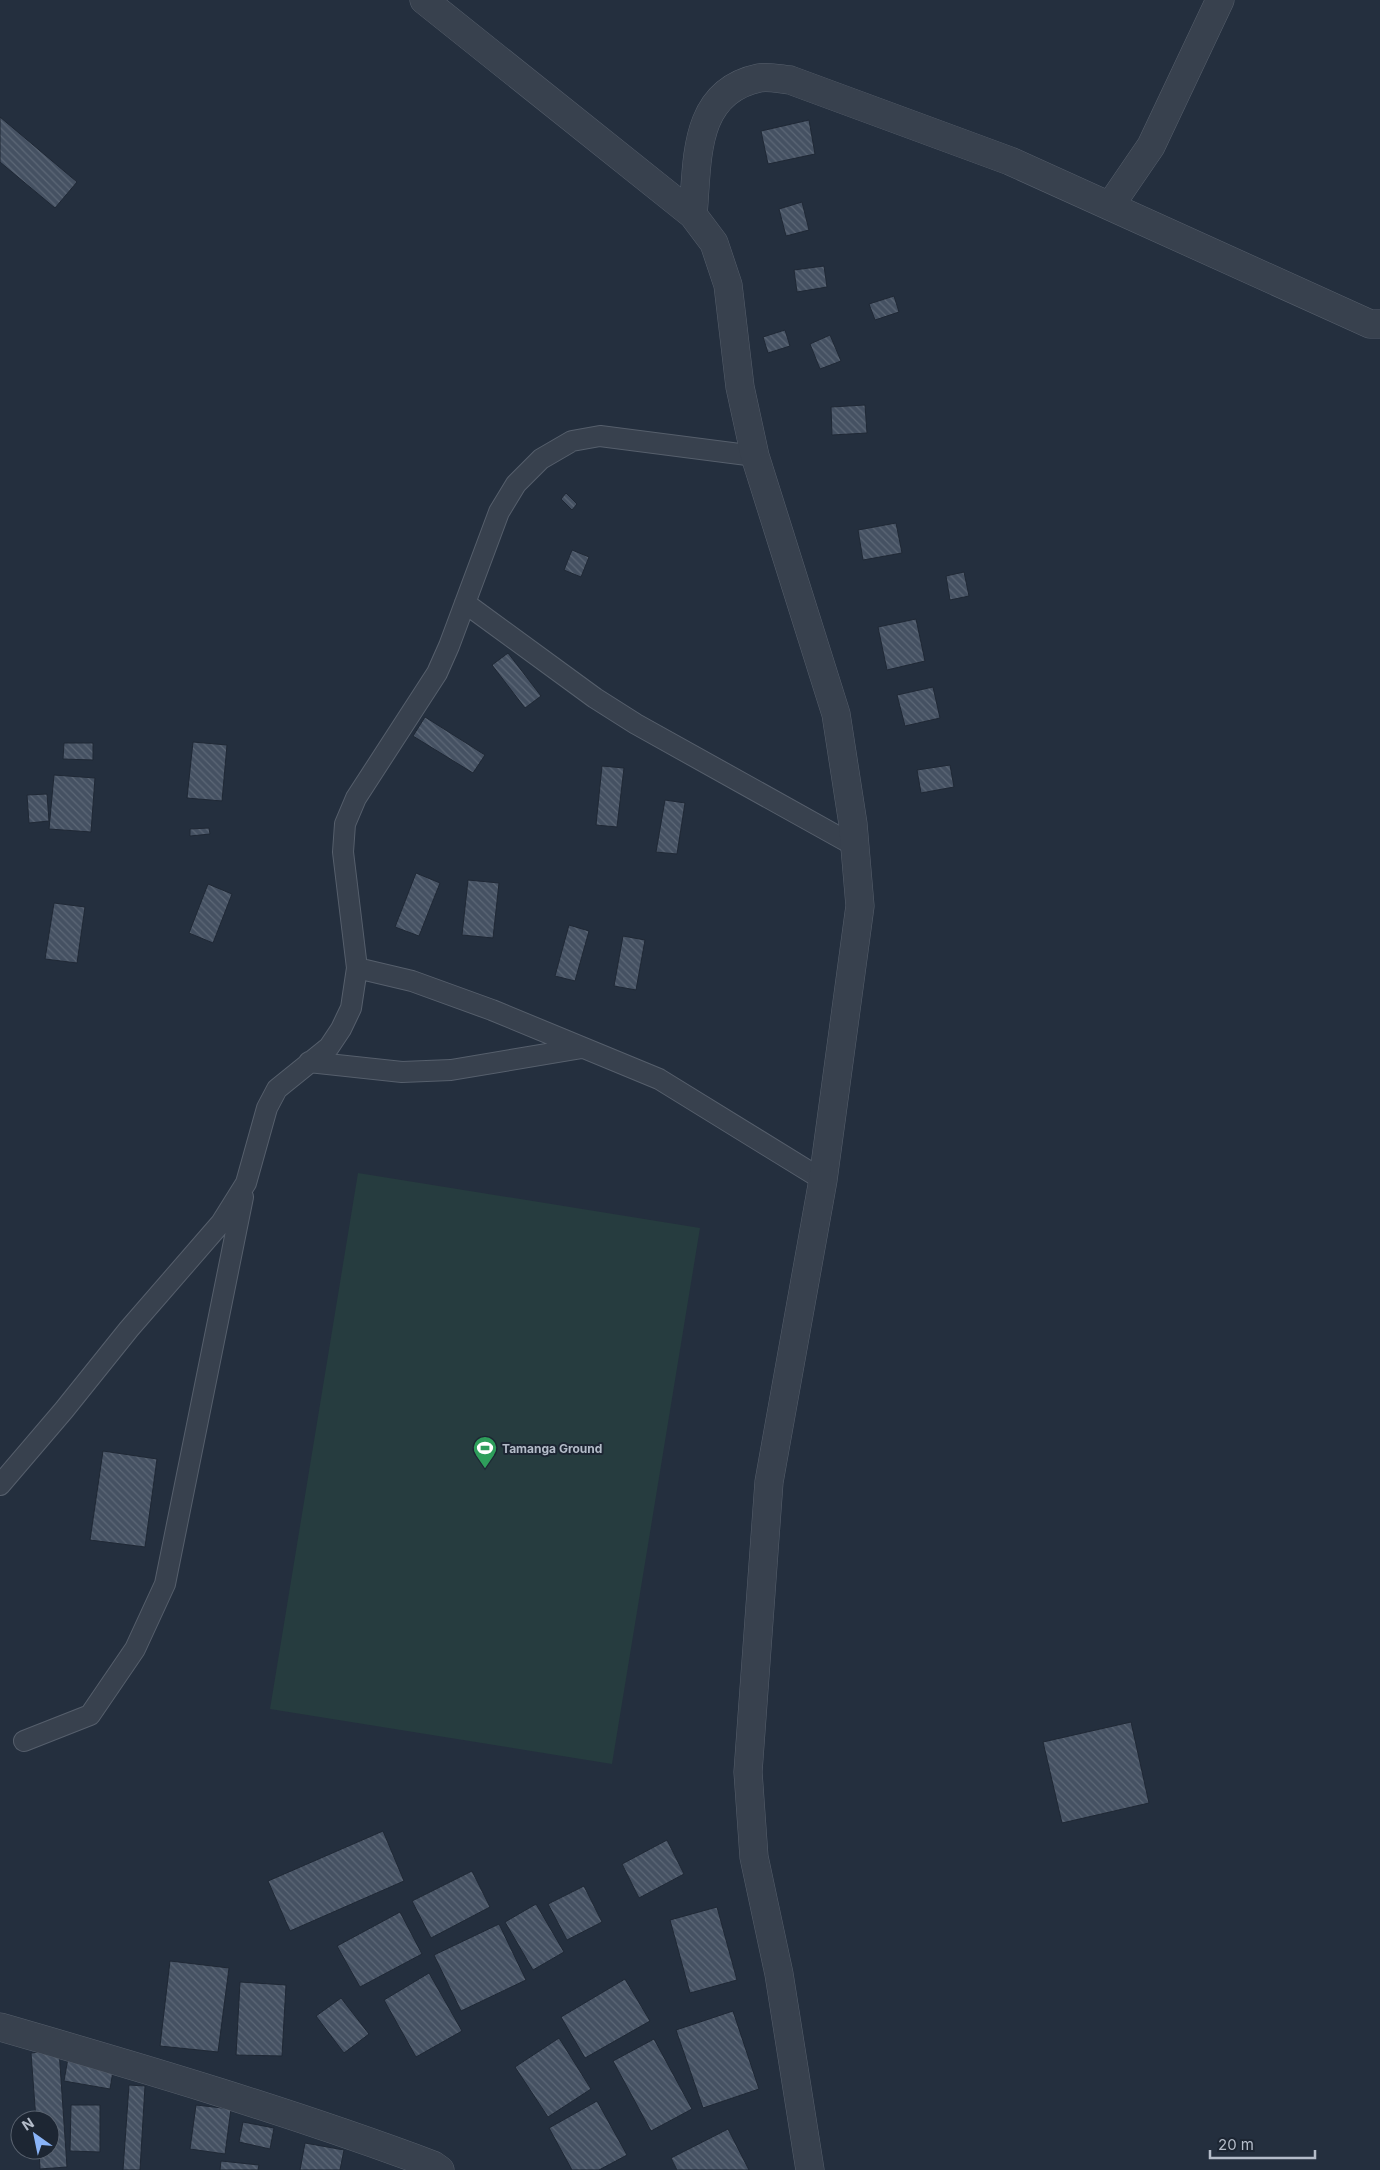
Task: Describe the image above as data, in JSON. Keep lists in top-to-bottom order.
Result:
{
  "places": {
    "sports": ["Tamanga Ground"]
  },
  "scale_bar": "20 m",
  "north": "top left"
}
